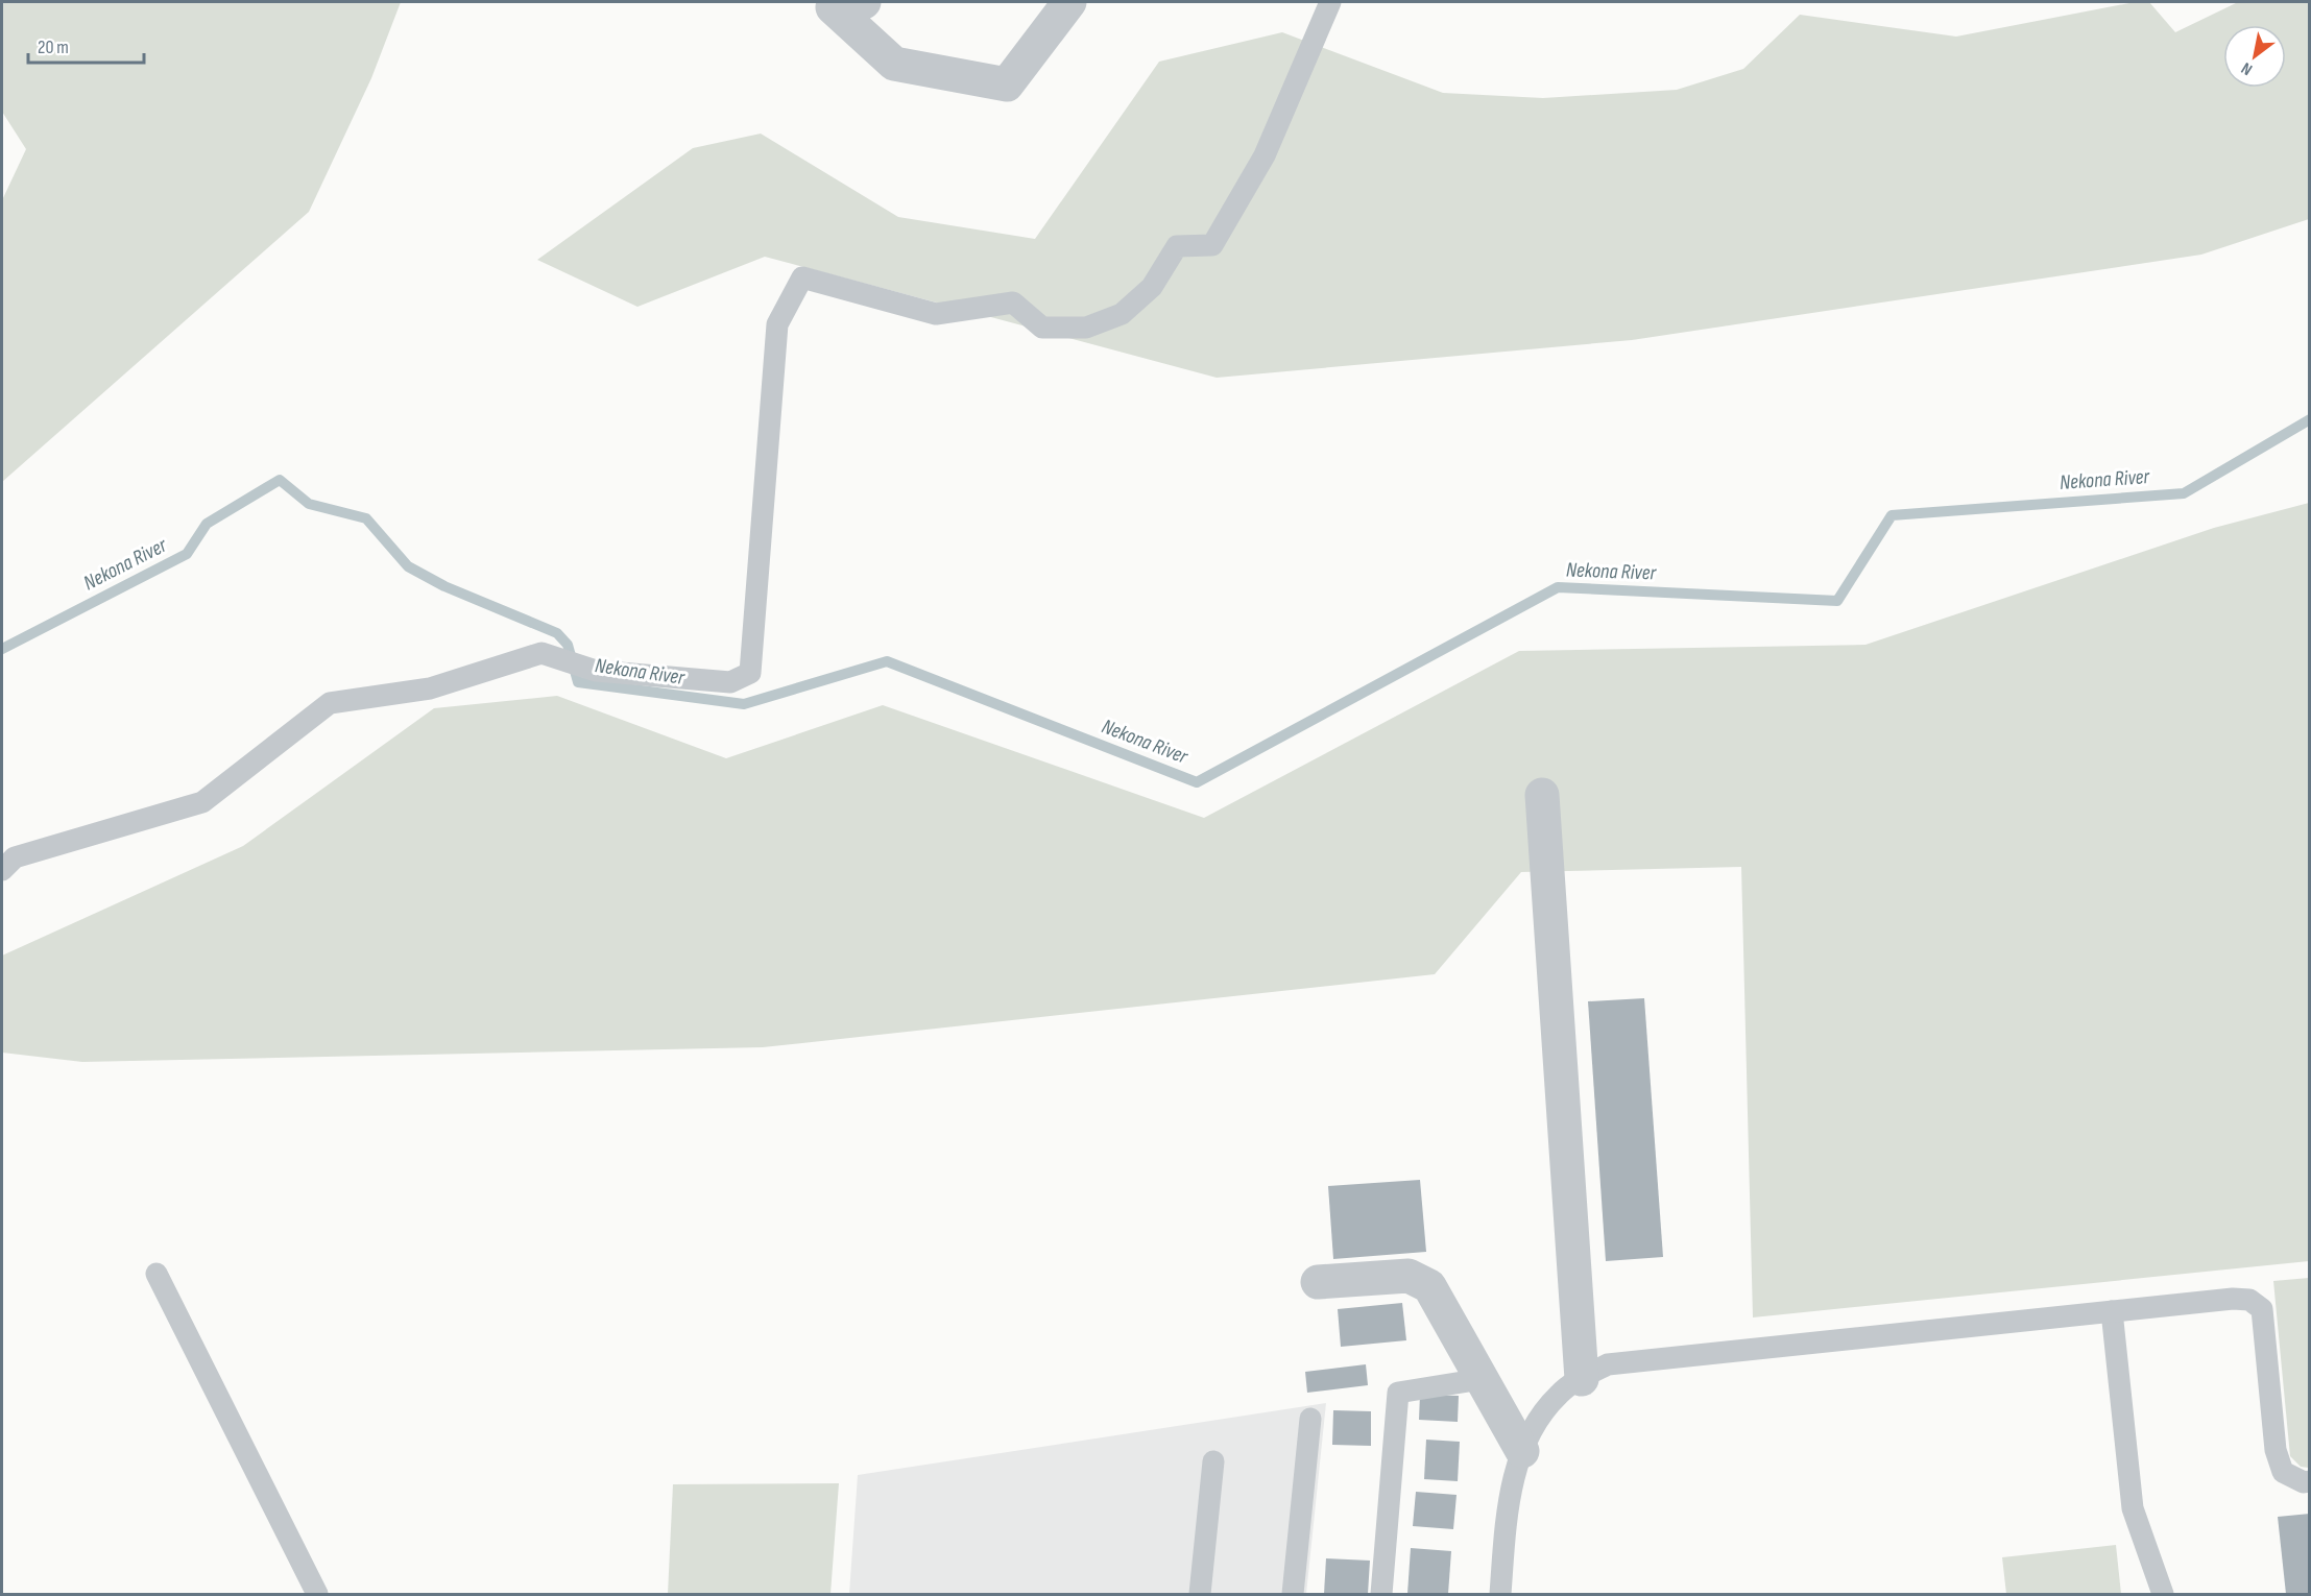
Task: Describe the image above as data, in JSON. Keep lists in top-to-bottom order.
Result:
{
  "water": ["Nekona River"],
  "scale_bar": "20 m",
  "north": "bottom left"
}
